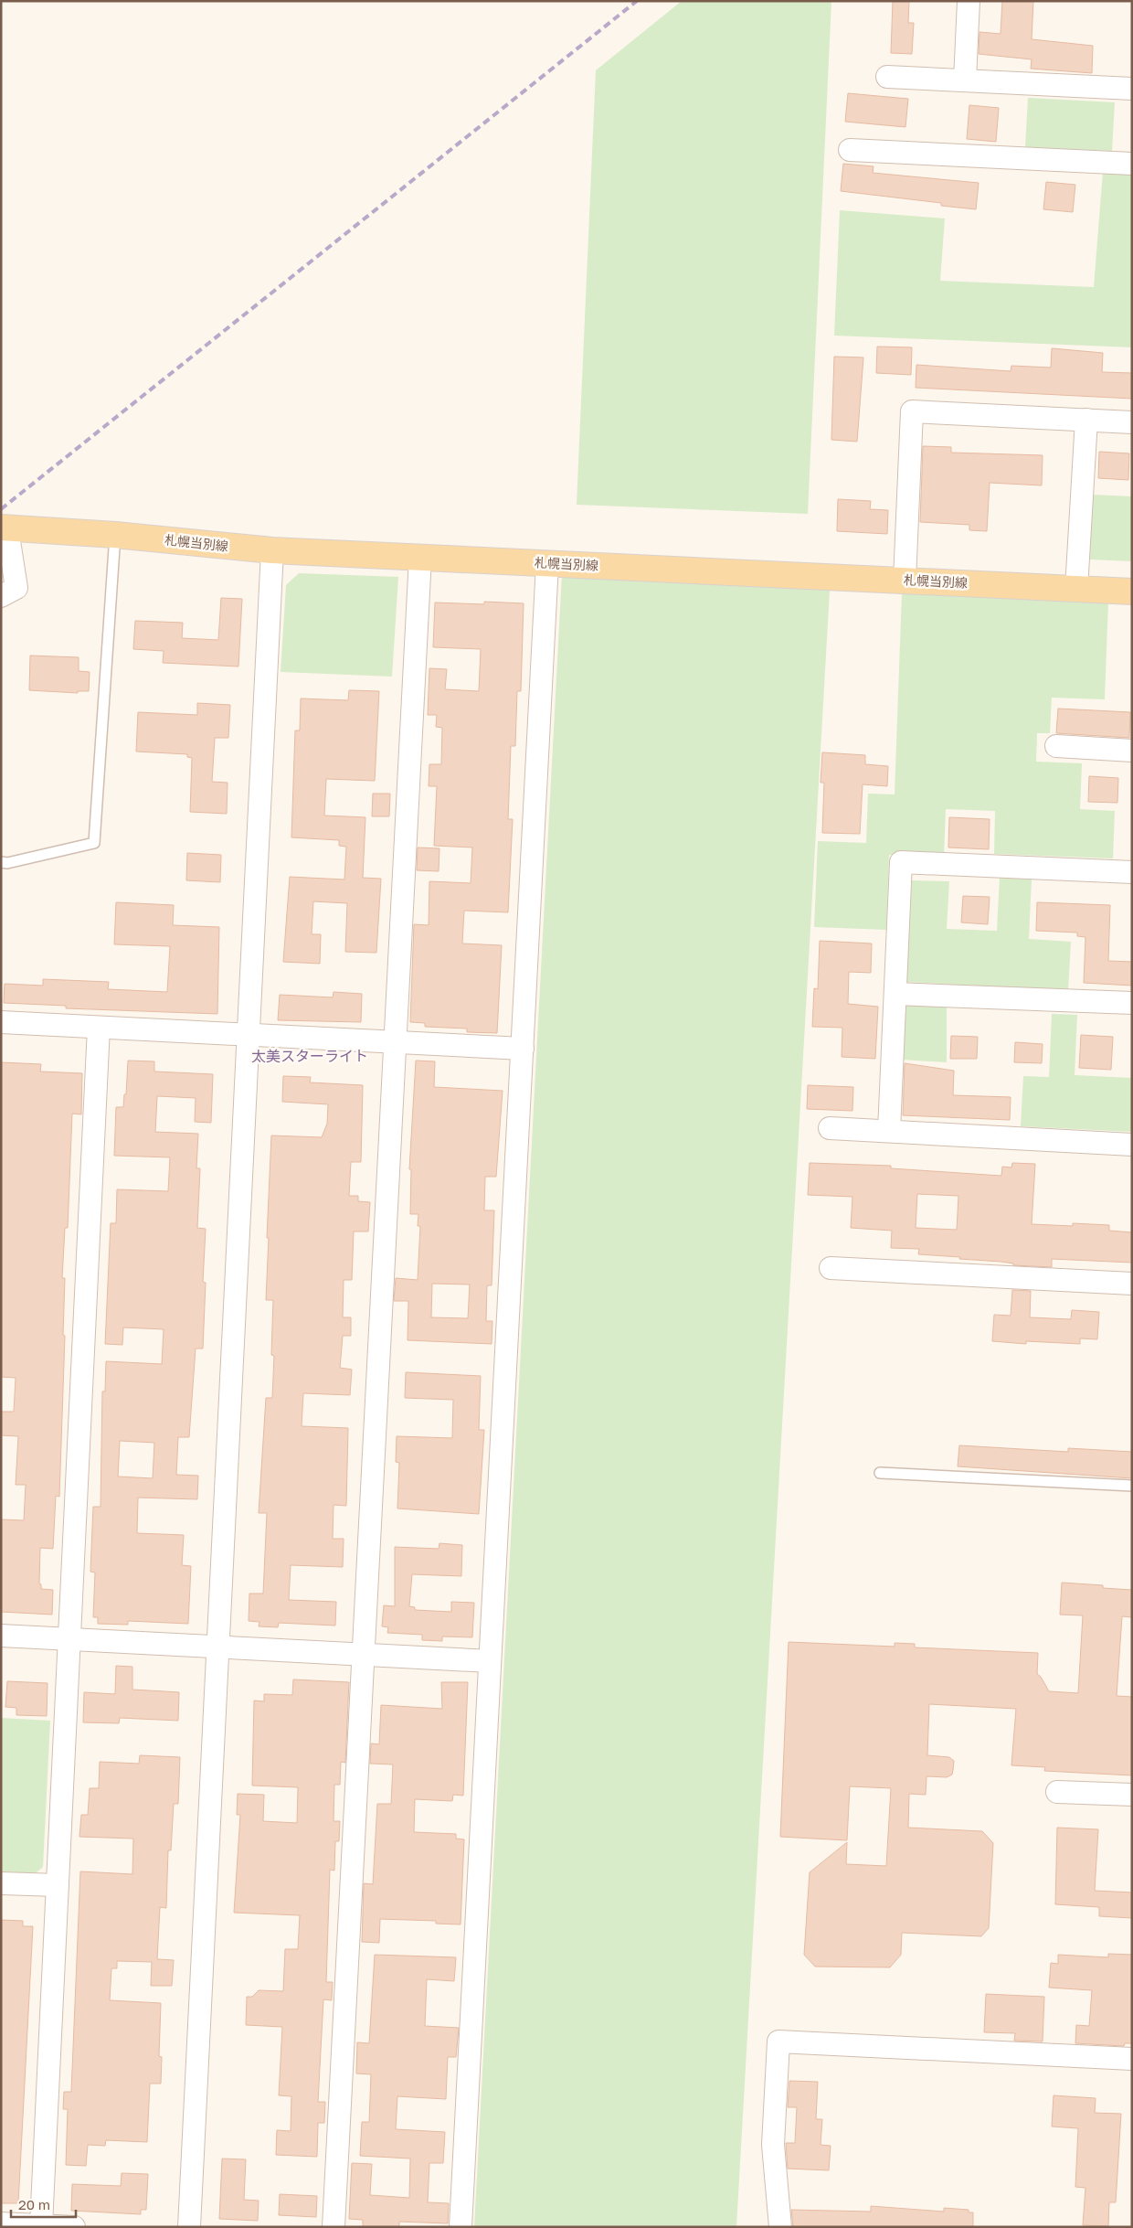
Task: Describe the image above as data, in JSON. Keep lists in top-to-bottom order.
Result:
{
  "streets": {
    "main road": ["札幌当別線"]
  },
  "districts": ["太美スターライト"],
  "scale_bar": "20 m"
}
